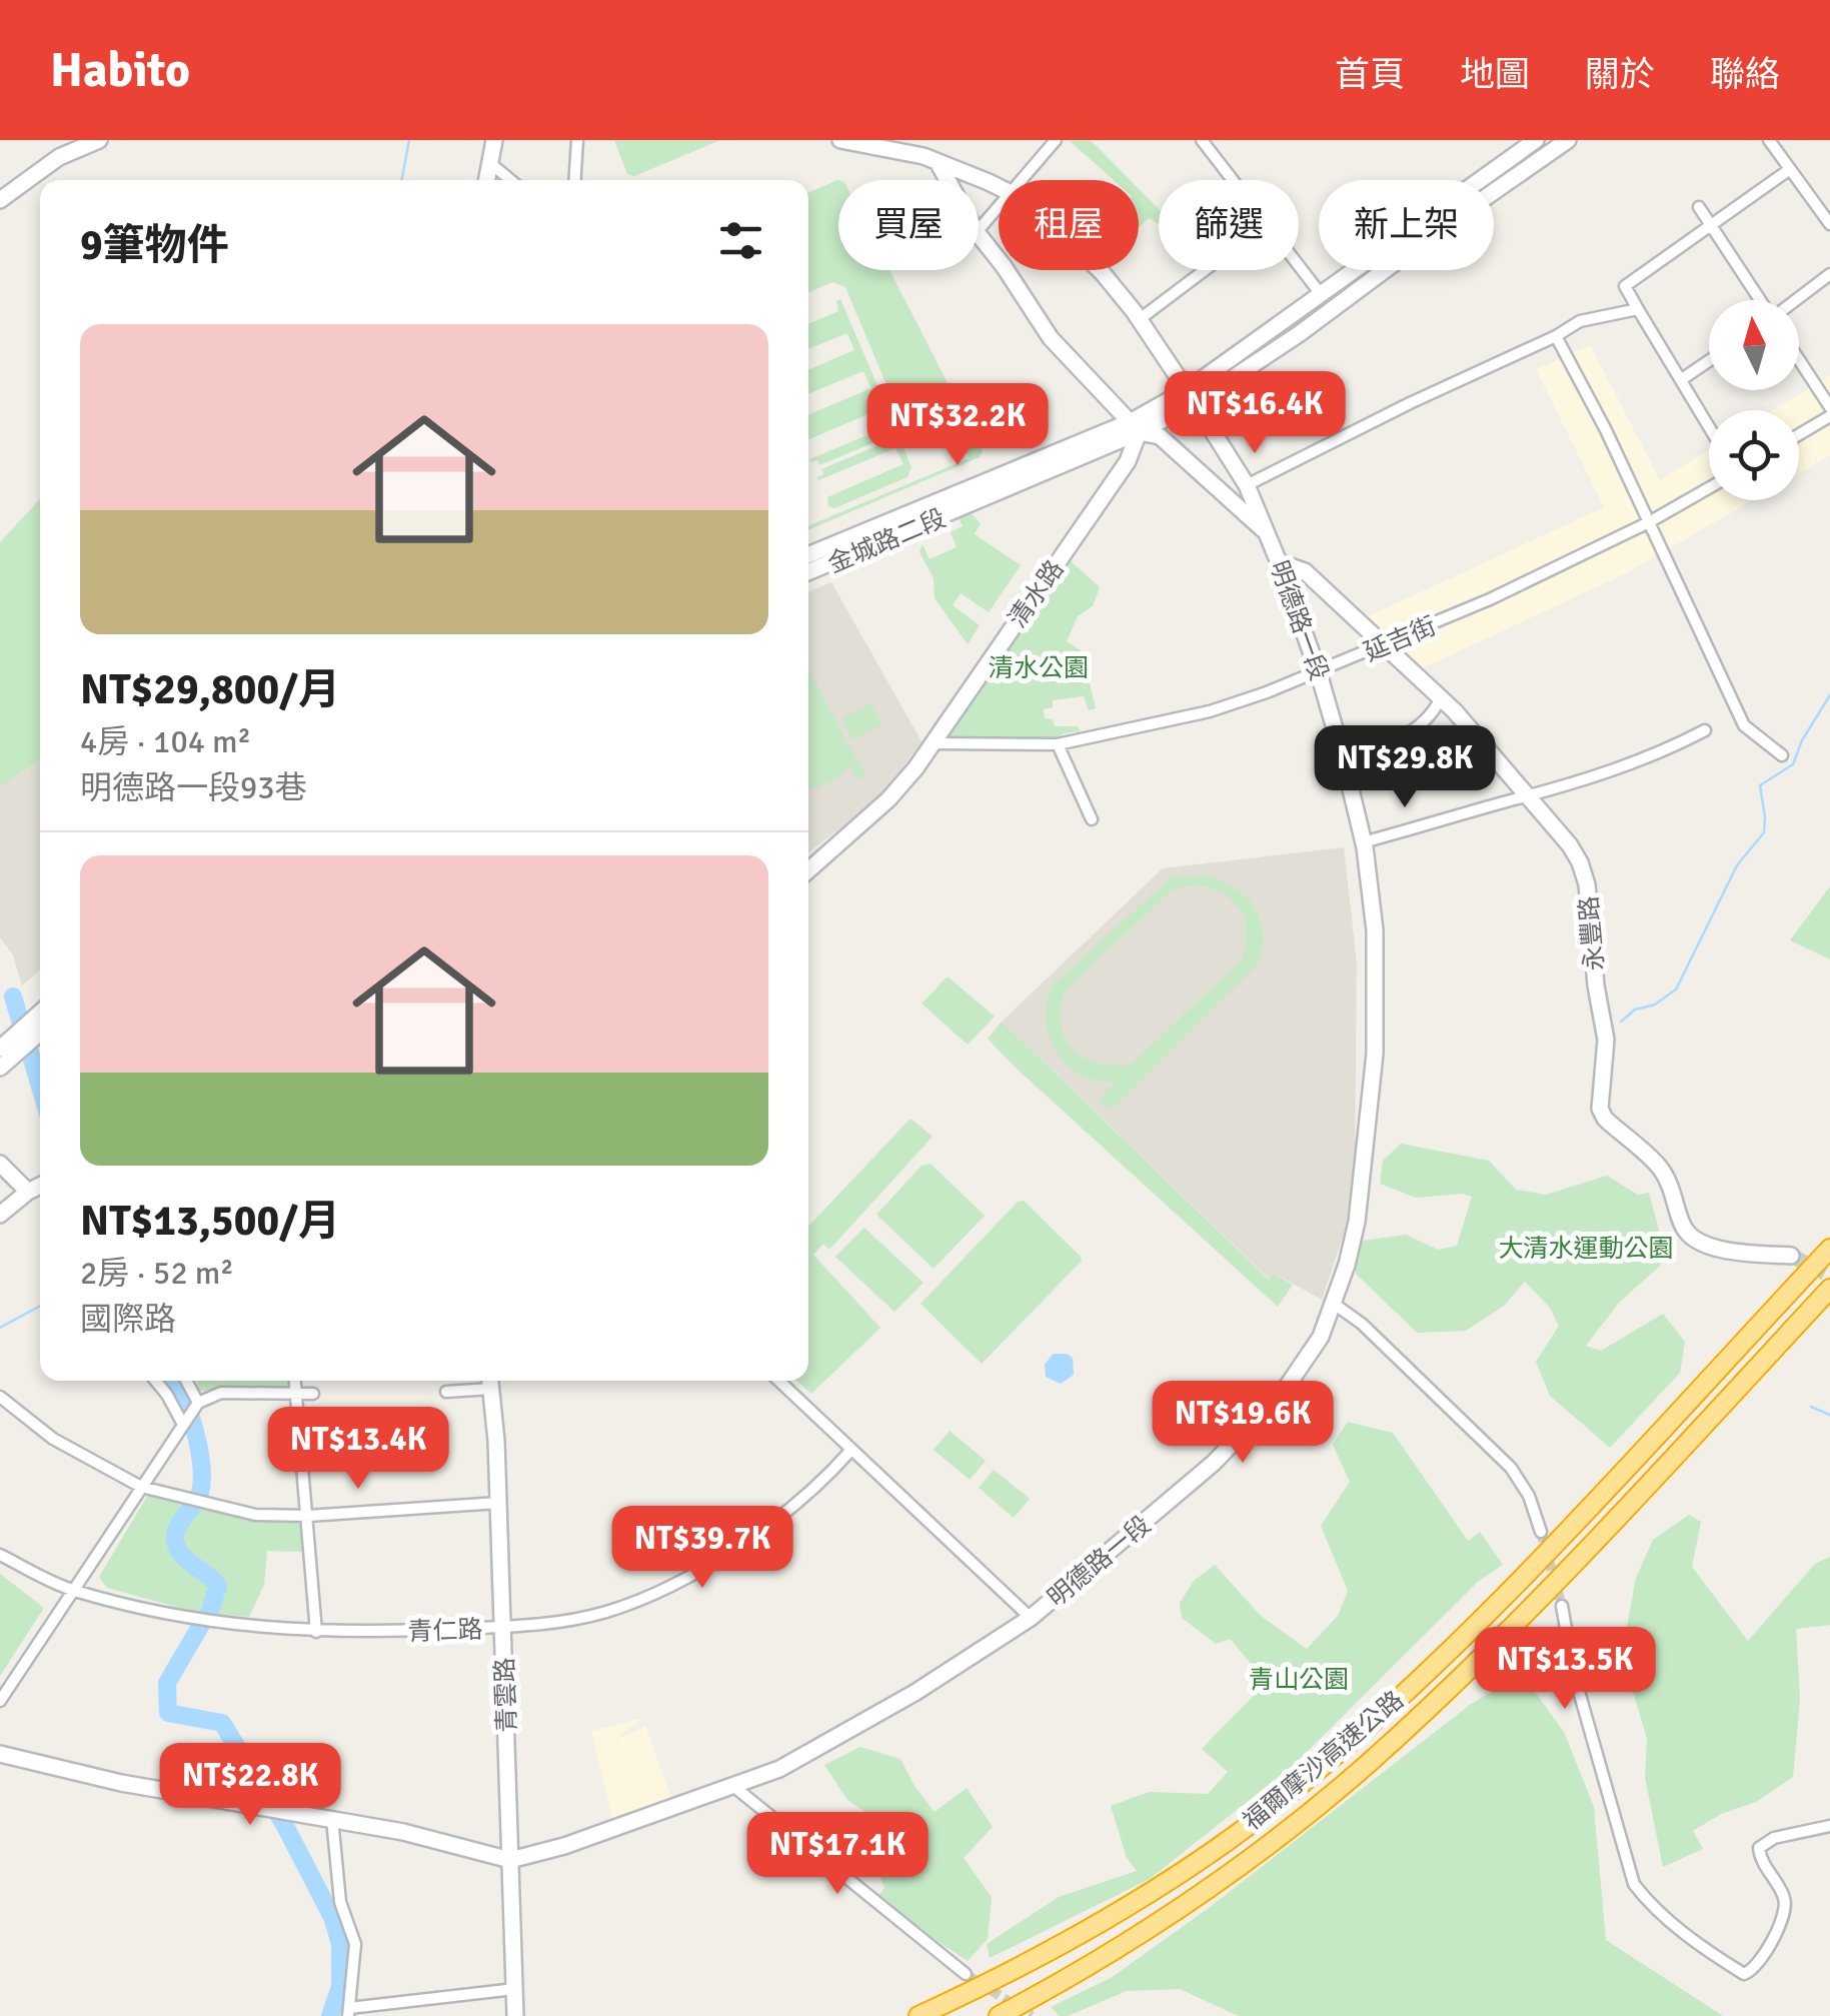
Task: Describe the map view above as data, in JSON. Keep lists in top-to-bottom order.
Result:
{
  "streets": {
    "highway": ["福爾摩沙高速公路"],
    "street": [
      "金城路二段",
      "清水路",
      "明德路一段",
      "延吉街",
      "永豐路",
      "青仁路",
      "青雲路"
    ]
  },
  "crossings": [
    ["金城路二段", "清水路"],
    ["清水路", "延吉街"],
    ["明德路一段", "延吉街"],
    ["明德路一段", "永豐路"],
    ["明德路一段", "青雲路"],
    ["延吉街", "永豐路"],
    ["青仁路", "青雲路"]
  ],
  "parks": ["清水公園", "大清水運動公園", "青山公園"],
  "north": "top",
  "page": {
    "header": "Habito",
    "nav": [
      "首頁",
      "地圖",
      "關於",
      "聯絡"
    ],
    "chip": [
      "買屋",
      "租屋",
      "篩選",
      "新上架"
    ],
    "heading": "9筆物件",
    "list": [
      {
        "name": "NT$29,800/月",
        "note": "4房 · 104 m² · 明德路一段93巷"
      },
      {
        "name": "NT$13,500/月",
        "note": "2房 · 52 m² · 國際路"
      }
    ],
    "price": [
      "NT$16.4K",
      "NT$32.2K",
      "NT$29.8K",
      "NT$19.6K",
      "NT$13.4K",
      "NT$39.7K",
      "NT$13.5K",
      "NT$22.8K",
      "NT$17.1K"
    ]
  }
}
